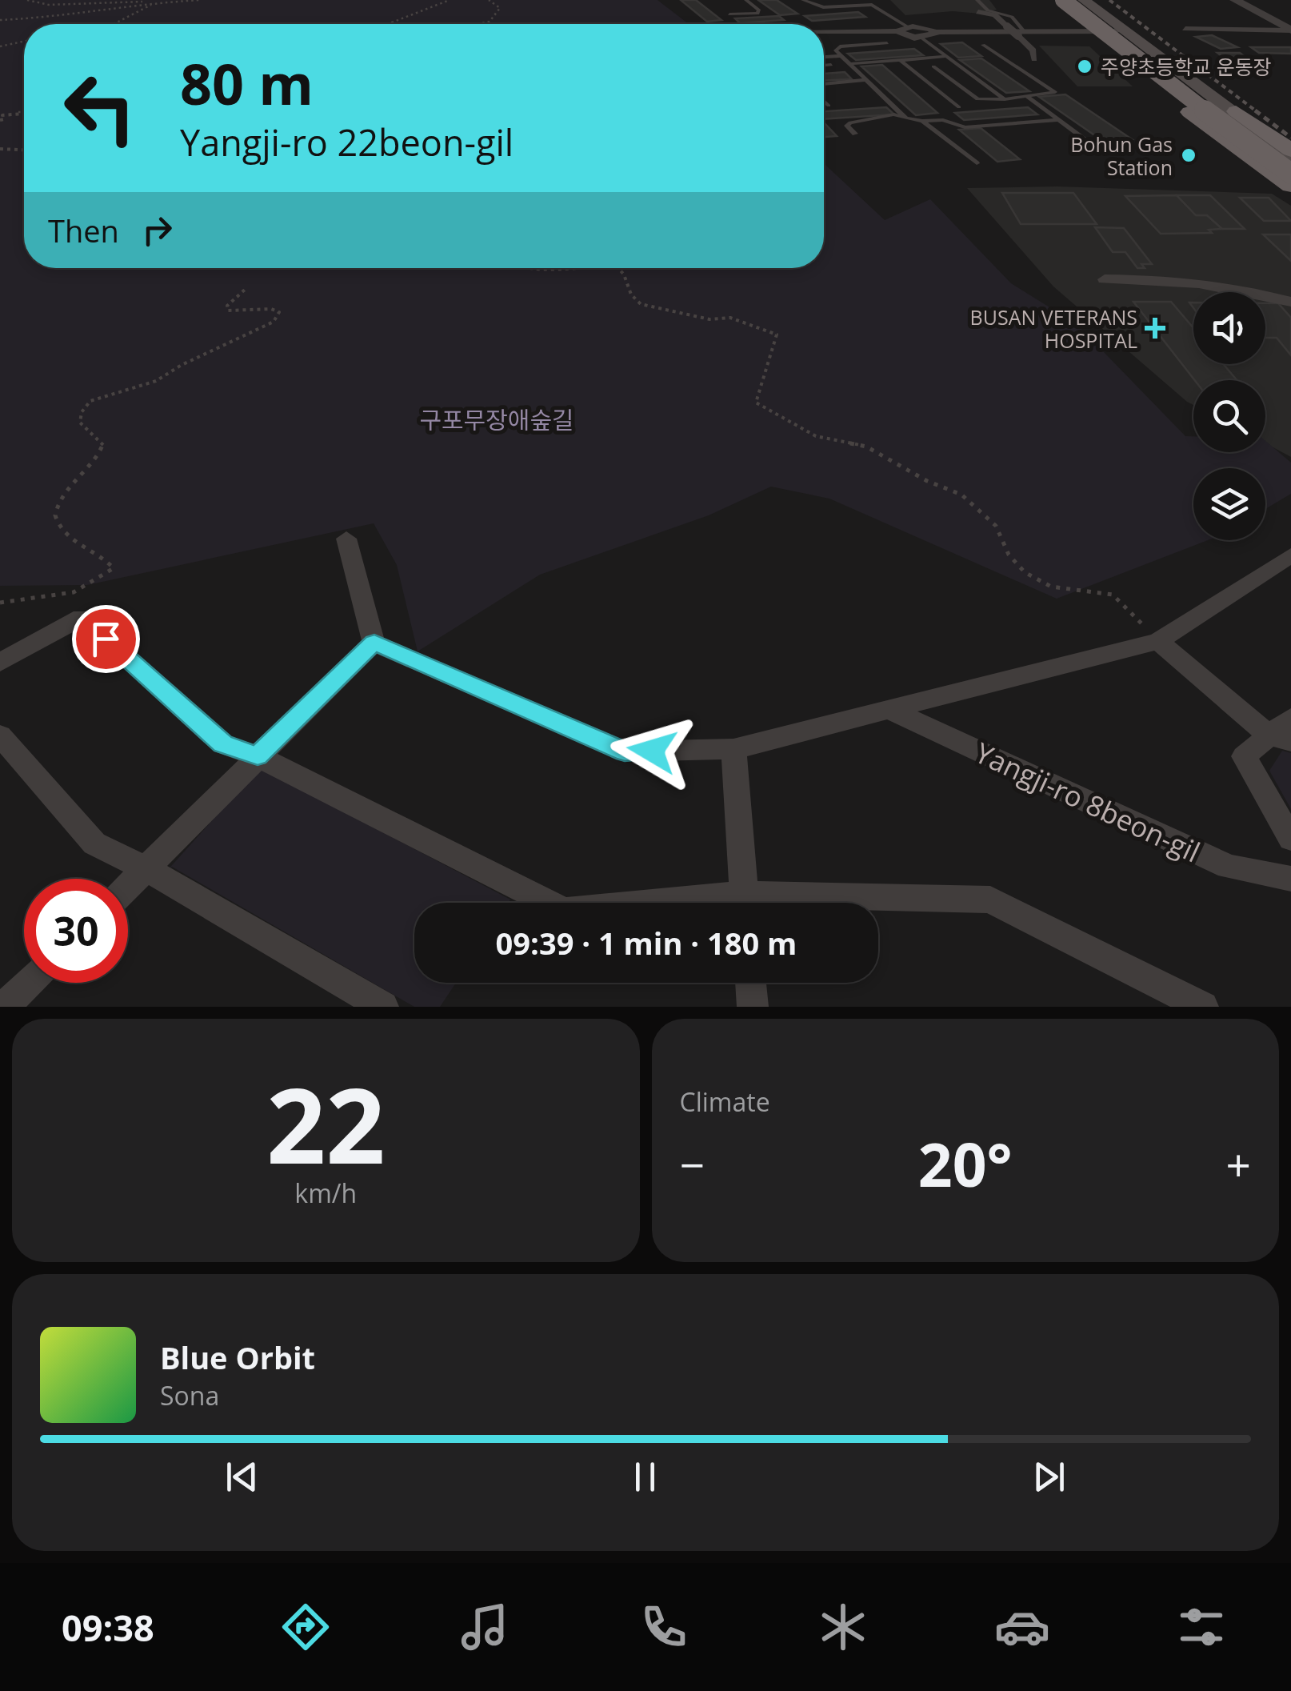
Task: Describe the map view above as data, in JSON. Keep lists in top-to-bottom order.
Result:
{
  "streets": {
    "street": ["Yangji-ro 8beon-gil"]
  },
  "parks": ["구포무장애숲길"],
  "places": {
    "other": ["주양초등학교 운동장", "Bohun Gas Station"],
    "health": ["BUSAN VETERANS HOSPITAL"]
  },
  "page": {
    "turn": ["80 m", "Yangji-ro 22beon-gil"],
    "then": "Then",
    "limit": "30",
    "trip": "09:39 · 1 min · 180 m",
    "tile": [
      ["22", "km/h"],
      "Climate"
    ],
    "heat": ["−", "20°", "+"],
    "song": ["Blue Orbit", "Sona"],
    "tabs": "09:38"
  }
}
